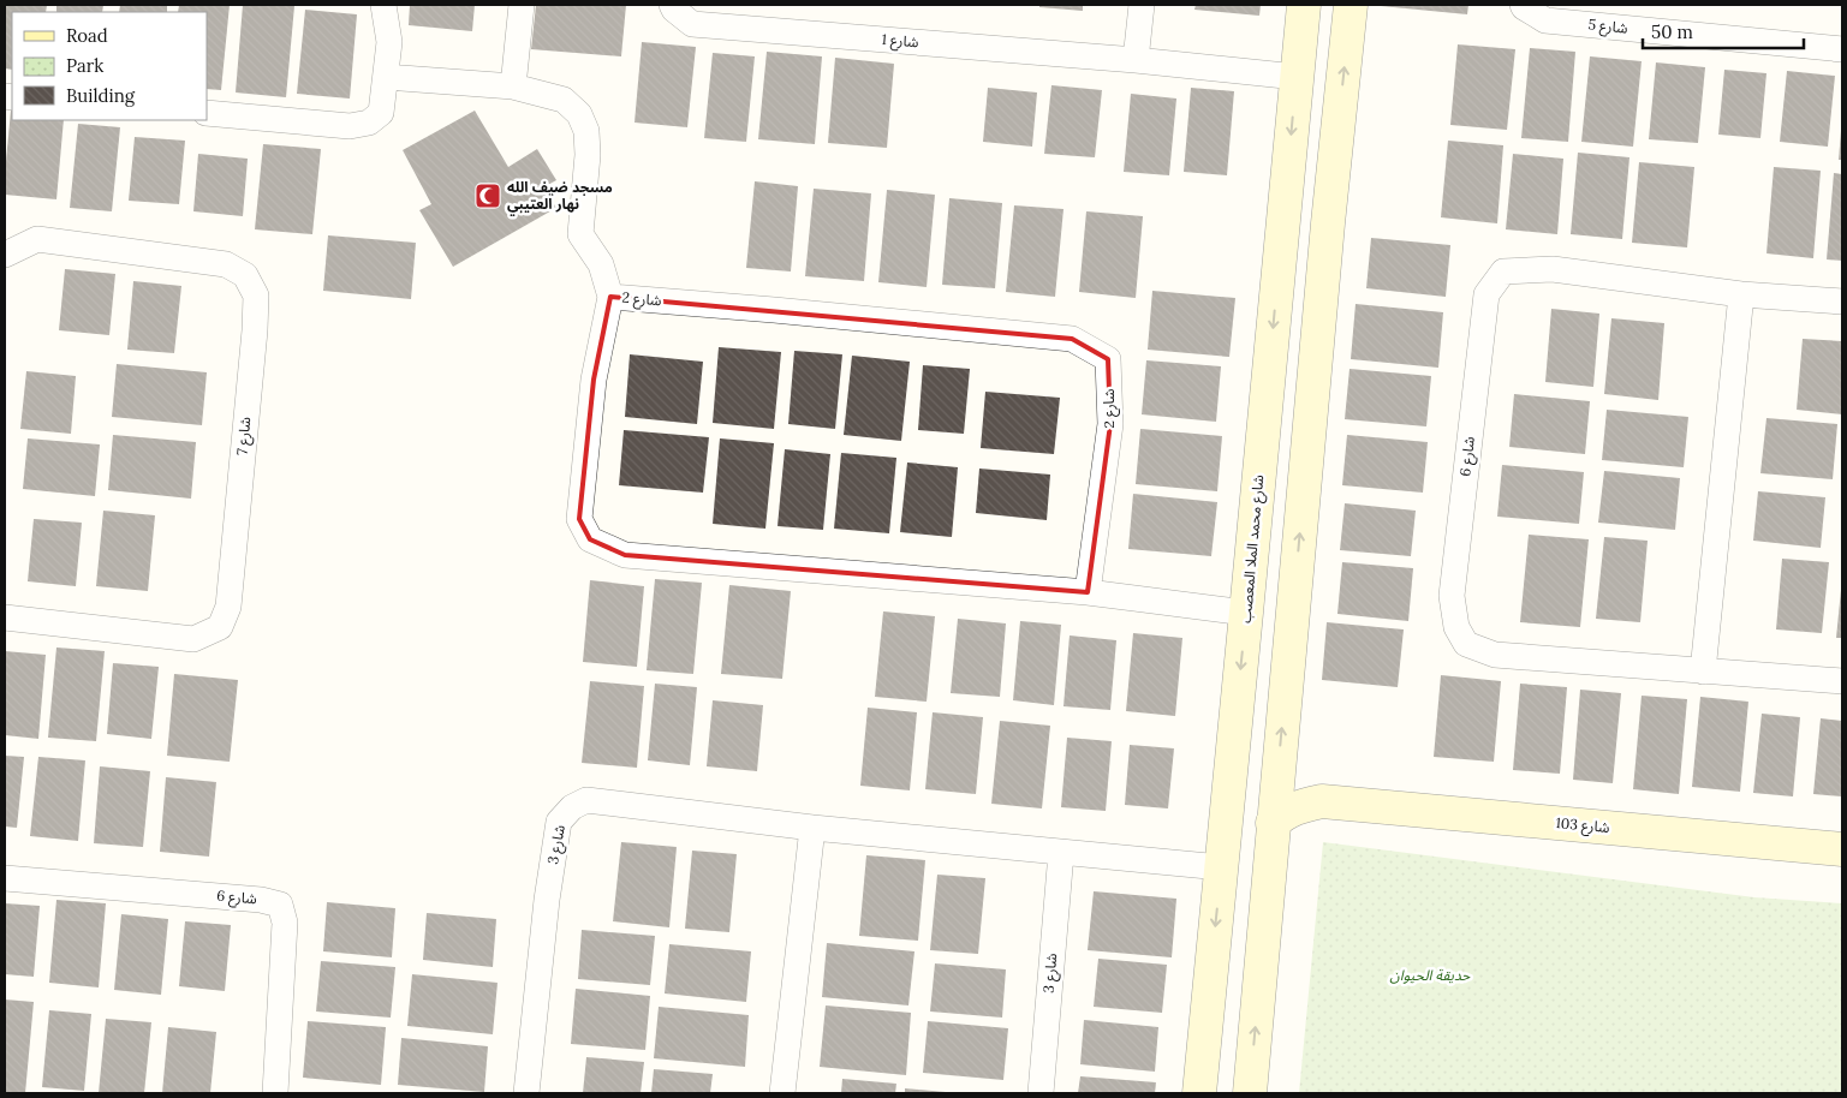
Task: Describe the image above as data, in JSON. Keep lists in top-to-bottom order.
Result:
{
  "streets": {
    "street": [
      "شارع 5",
      "شارع 1",
      "شارع 2",
      "شارع 7",
      "شارع 6",
      "شارع محمد الملا المعصب",
      "شارع 103",
      "شارع 3"
    ]
  },
  "crossings": [
    ["شارع 1", "شارع محمد الملا المعصب"],
    ["شارع 2", "شارع محمد الملا المعصب"],
    ["شارع محمد الملا المعصب", "شارع 3"]
  ],
  "parks": ["حديقة الحيوان"],
  "places": {
    "mosque": ["مسجد ضيف الله نهار العتيبي"]
  },
  "legend": ["Road", "Park", "Building"],
  "scale_bar": "50 m"
}
